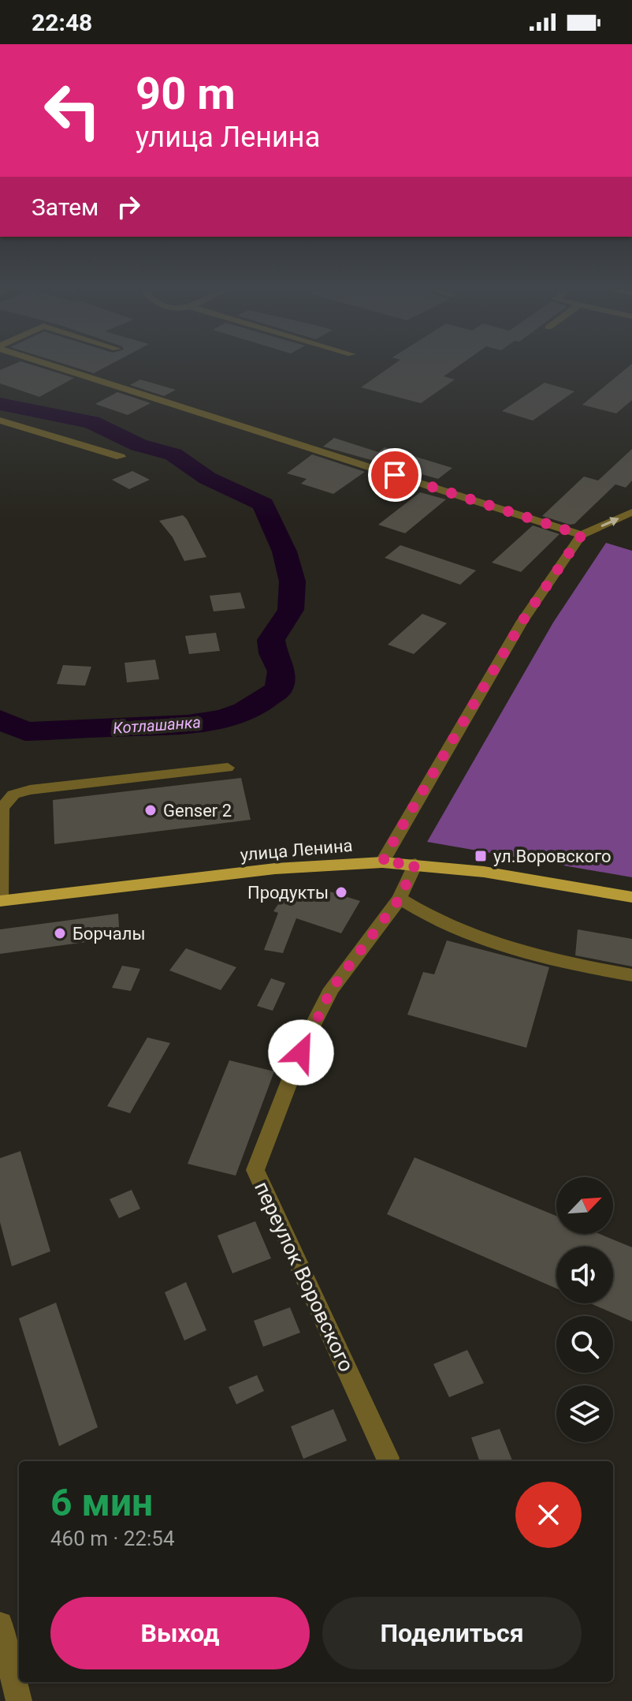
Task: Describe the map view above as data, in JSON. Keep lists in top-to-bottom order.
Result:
{
  "streets": {
    "main road": ["улица Ленина"],
    "street": ["переулок Воровского"]
  },
  "crossings": [
    ["улица Ленина", "переулок Воровского"]
  ],
  "water": ["Котлашанка"],
  "places": {
    "other": ["Genser 2", "Продукты", "Борчалы"],
    "transit": ["ул.Воровского"]
  },
  "north": "top right",
  "page": {
    "status": "22:48",
    "turn": ["90 m", "улица Ленина"],
    "then": "Затем",
    "heading": ["6 мин", "460 m · 22:54"],
    "buttons": ["Выход", "Поделиться"]
  }
}
